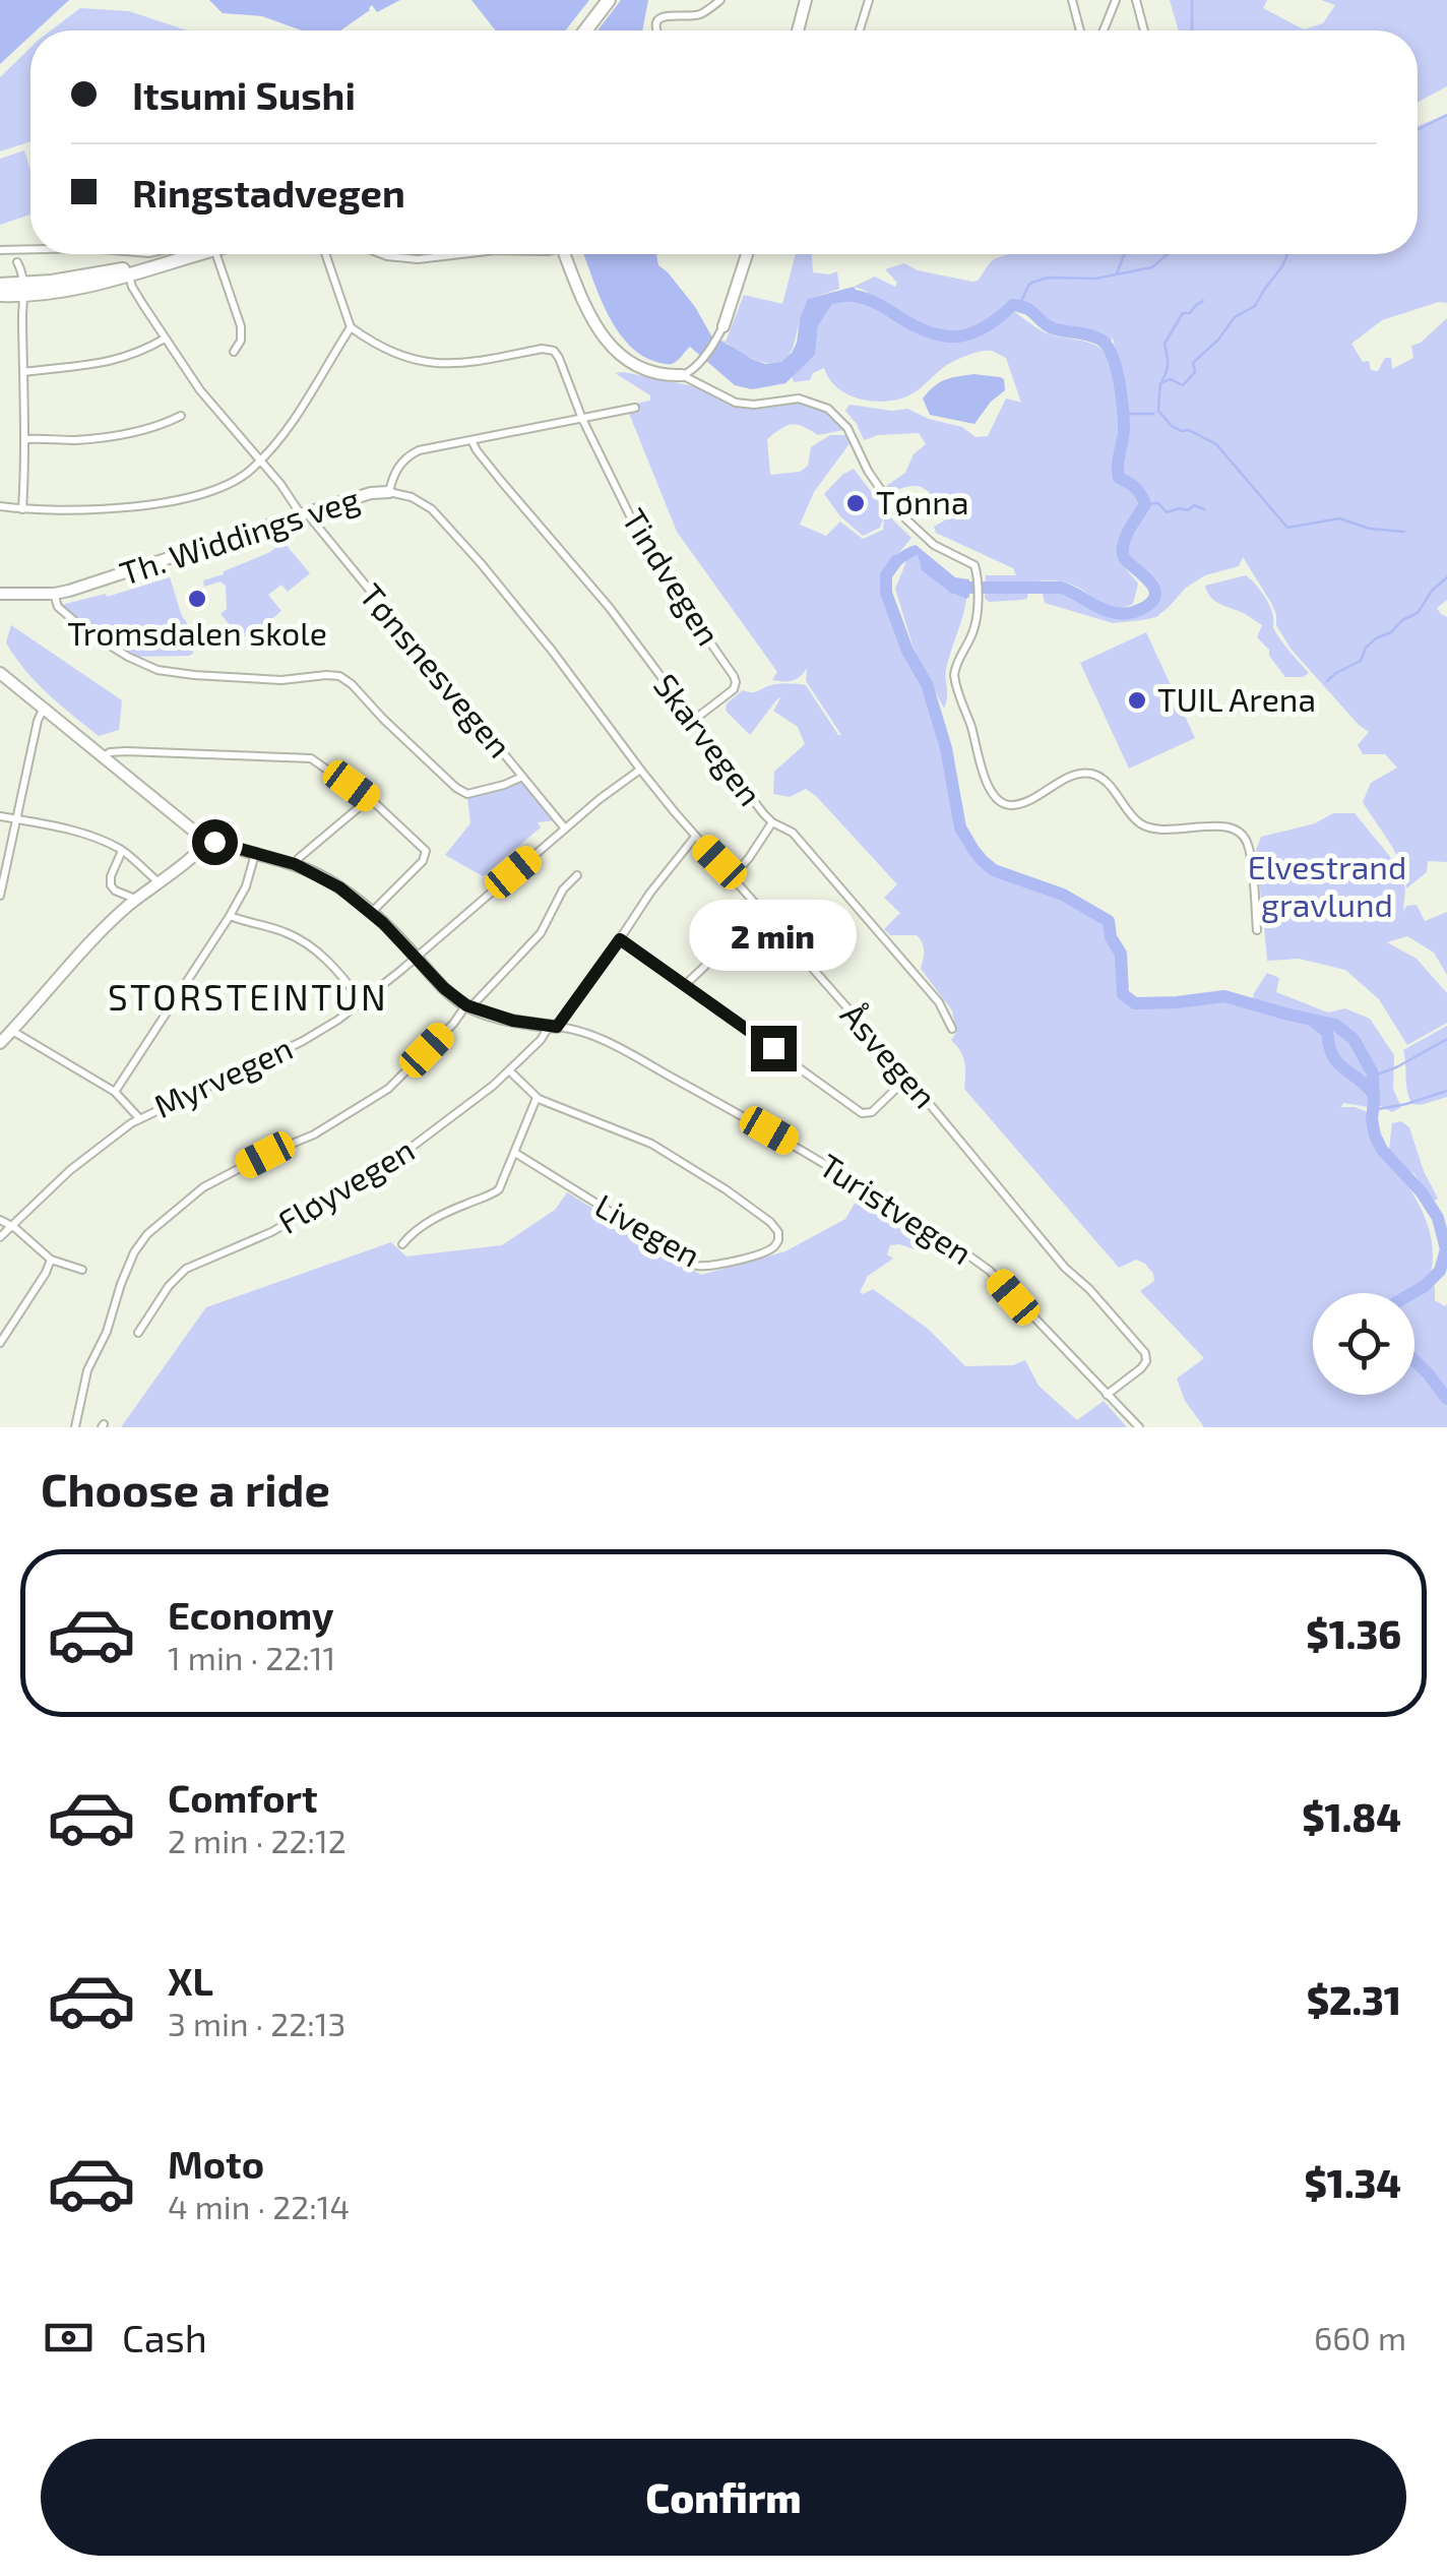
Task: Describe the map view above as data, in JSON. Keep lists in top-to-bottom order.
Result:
{
  "streets": {
    "street": [
      "Th. Widdings veg",
      "Tindvegen",
      "Tønsnesvegen",
      "Skarvegen",
      "Åsvegen",
      "Myrvegen",
      "Fløyvegen",
      "Turistvegen",
      "Livegen"
    ]
  },
  "crossings": [
    ["Th. Widdings veg", "Tindvegen"],
    ["Th. Widdings veg", "Tønsnesvegen"],
    ["Th. Widdings veg", "Skarvegen"],
    ["Th. Widdings veg", "Åsvegen"],
    ["Tindvegen", "Skarvegen"],
    ["Tønsnesvegen", "Myrvegen"],
    ["Åsvegen", "Myrvegen"],
    ["Åsvegen", "Fløyvegen"],
    ["Åsvegen", "Turistvegen"],
    ["Myrvegen", "Turistvegen"],
    ["Fløyvegen", "Turistvegen"]
  ],
  "districts": ["STORSTEINTUN"],
  "parks": ["Elvestrand gravlund"],
  "places": ["Tønna", "Tromsdalen skole", "TUIL Arena"],
  "page": {
    "banner": ["Itsumi Sushi", "Ringstadvegen"],
    "bubble": "2 min",
    "heading": "Choose a ride",
    "list": [
      {
        "name": "Economy",
        "note": "1 min · 22:11",
        "value": "$1.36"
      },
      {
        "name": "Comfort",
        "note": "2 min · 22:12",
        "value": "$1.84"
      },
      {
        "name": "XL",
        "note": "3 min · 22:13",
        "value": "$2.31"
      },
      {
        "name": "Moto",
        "note": "4 min · 22:14",
        "value": "$1.34"
      }
    ],
    "pay": ["Cash", "660 m"],
    "buttons": "Confirm"
  }
}
